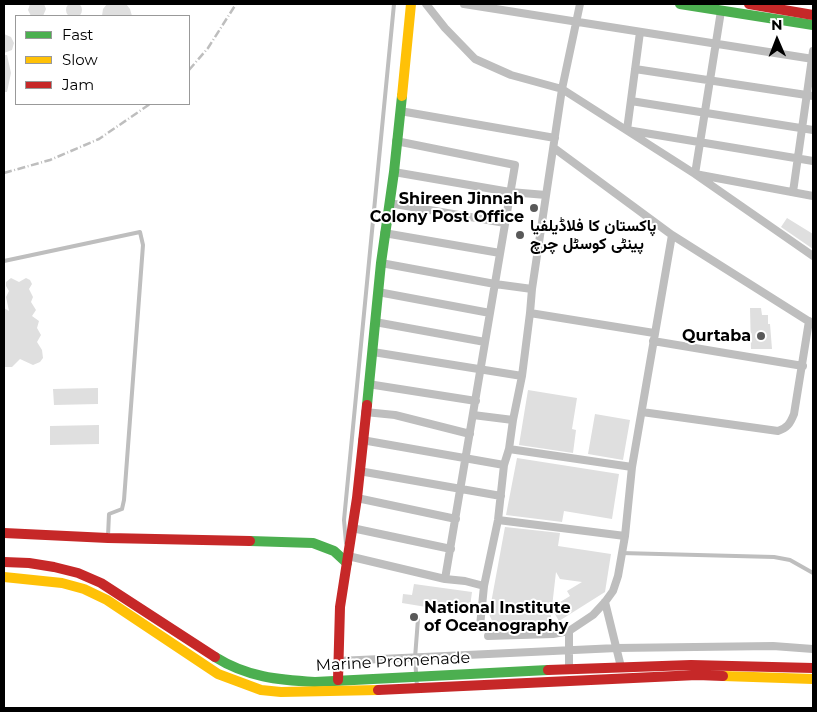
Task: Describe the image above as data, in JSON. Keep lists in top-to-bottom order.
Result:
{
  "streets": {
    "main road": ["Marine Promenade"]
  },
  "places": [
    "Shireen Jinnah Colony Post Office",
    "پاکستان کا فلاڈیلفیا پینٹی کوسٹل چرچ",
    "Qurtaba",
    "National Institute of Oceanography"
  ],
  "legend": ["Fast", "Slow", "Jam"],
  "north": "top"
}
